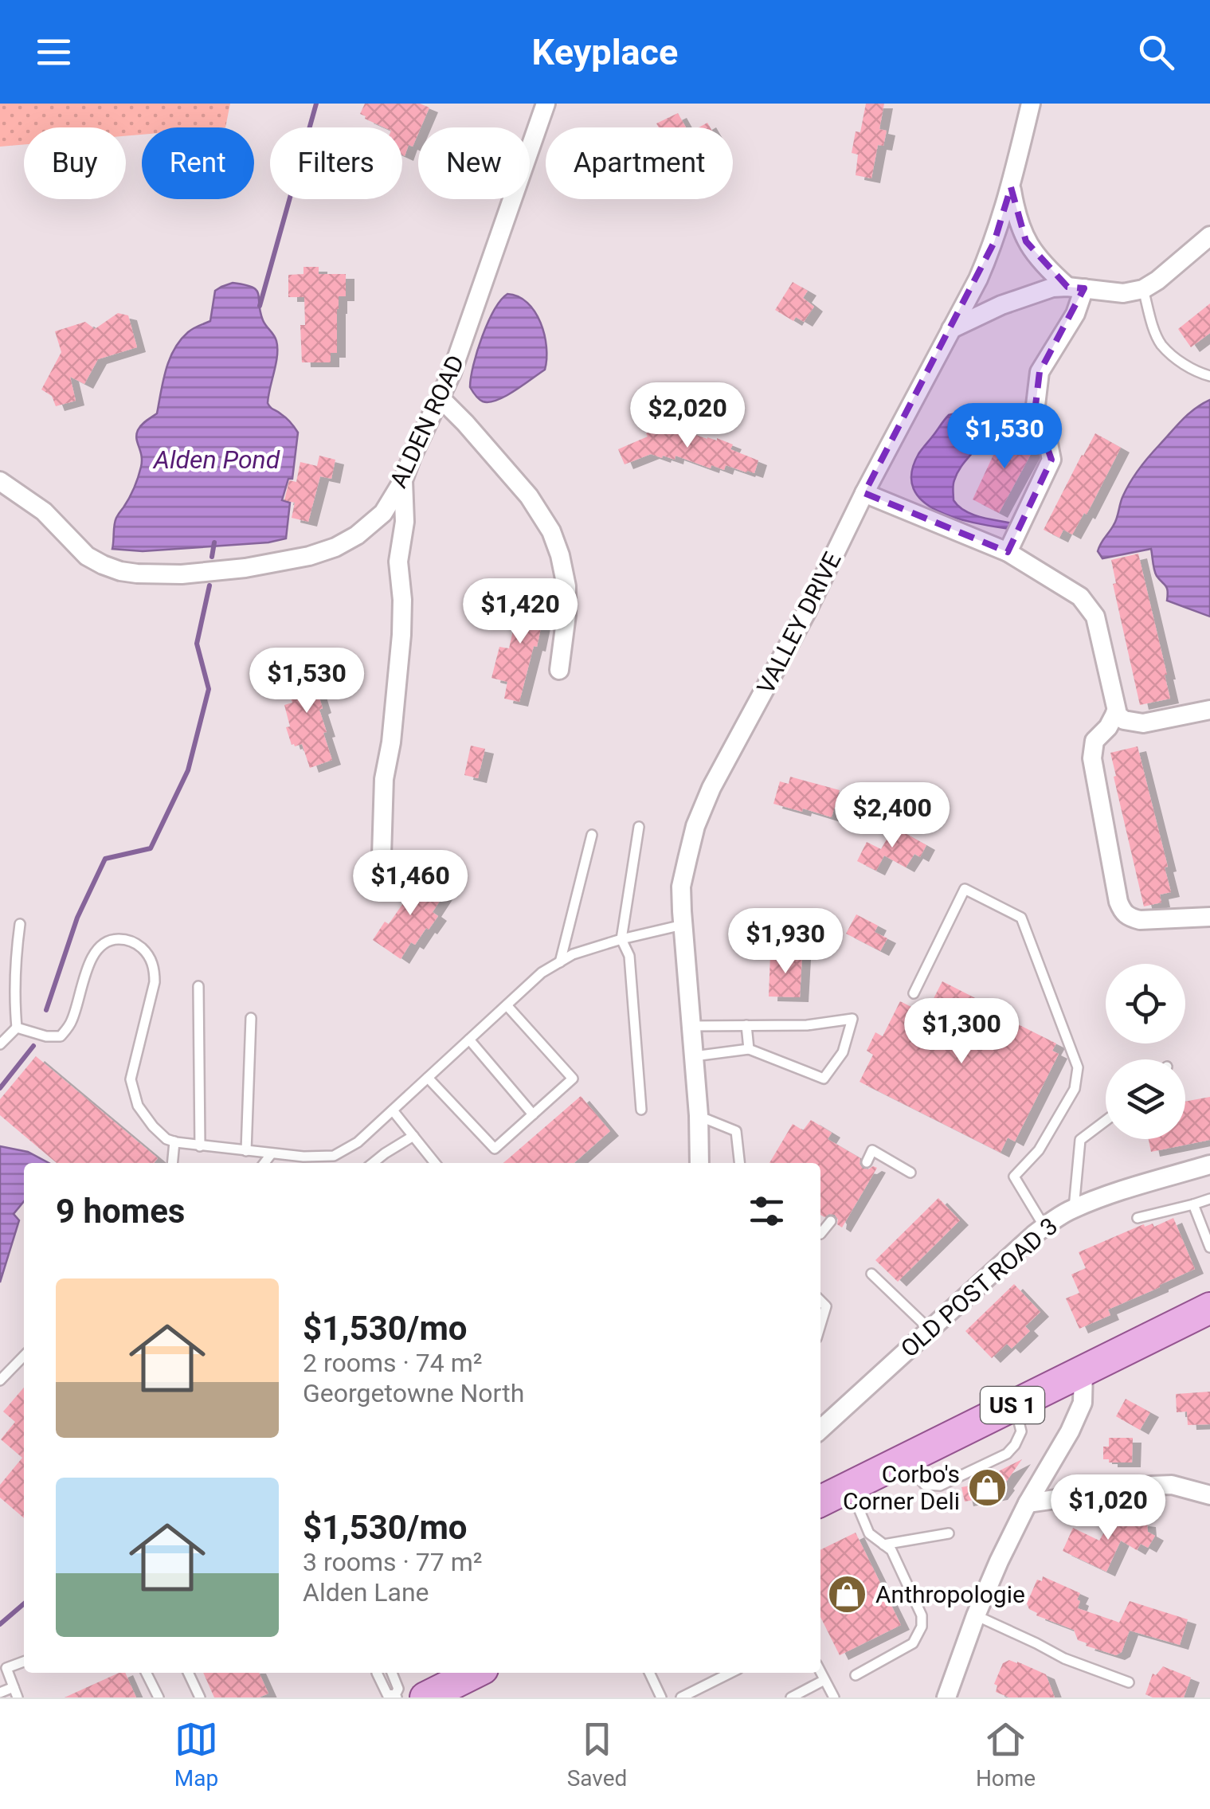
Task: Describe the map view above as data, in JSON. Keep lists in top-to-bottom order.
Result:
{
  "streets": {
    "main road": ["US 1"],
    "street": ["ALDEN ROAD", "VALLEY DRIVE", "OLD POST ROAD 3"]
  },
  "water": ["Alden Pond"],
  "places": {
    "shop": ["Corbo's Corner Deli", "Anthropologie"]
  },
  "page": {
    "header": "Keyplace",
    "chip": [
      "Buy",
      "Rent",
      "Filters",
      "New",
      "Apartment"
    ],
    "price": [
      "$2,020",
      "$1,530",
      "$1,420",
      "$1,530",
      "$2,400",
      "$1,460",
      "$1,930",
      "$1,300",
      "$1,020"
    ],
    "heading": "9 homes",
    "list": [
      {
        "name": "$1,530/mo",
        "note": "2 rooms · 74 m² · Georgetowne North"
      },
      {
        "name": "$1,530/mo",
        "note": "3 rooms · 77 m² · Alden Lane"
      }
    ],
    "tabs": ["Map", "Saved", "Home"]
  }
}
